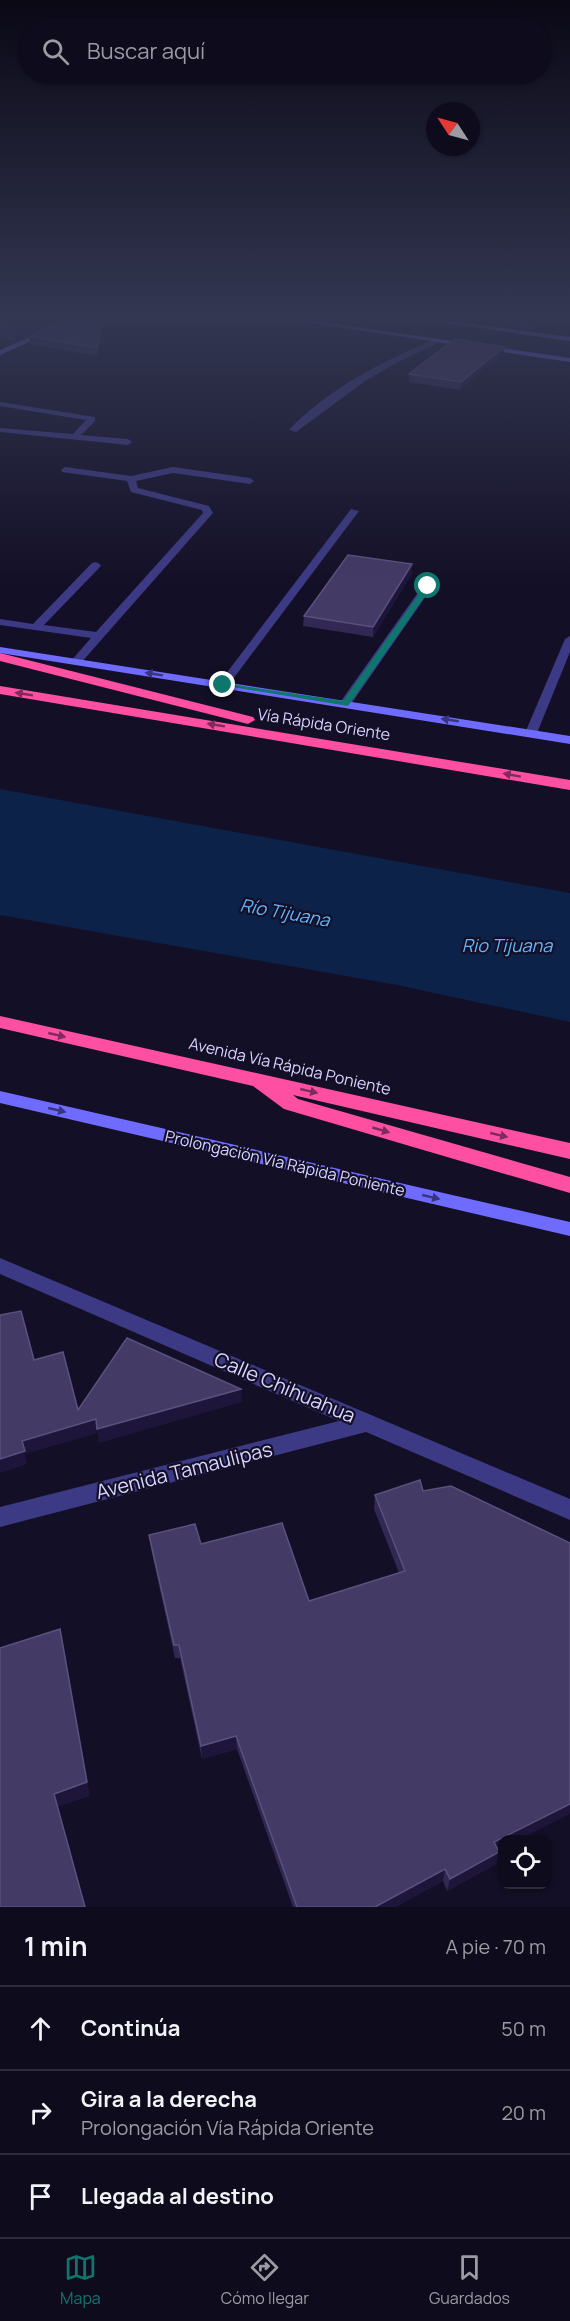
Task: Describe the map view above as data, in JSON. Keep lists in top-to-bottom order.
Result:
{
  "streets": {
    "highway": ["Vía Rápida Oriente", "Avenida Vía Rápida Poniente"],
    "main road": ["Prolongación Vía Rápida Poniente"],
    "street": ["Calle Chihuahua", "Avenida Tamaulipas"]
  },
  "crossings": [
    ["Calle Chihuahua", "Avenida Tamaulipas"]
  ],
  "one_way": ["Prolongación Vía Rápida Poniente"],
  "water": ["Río Tijuana", "Rio Tijuana"],
  "north": "top left",
  "page": {
    "search": "Buscar aquí",
    "heading": ["1 min", "A pie · 70 m"],
    "list": [
      ["Continúa", "50 m"],
      ["Gira a la derecha", "Prolongación Vía Rápida Oriente", "20 m"],
      "Llegada al destino"
    ],
    "nav": ["Mapa", "Cómo llegar", "Guardados"]
  }
}
